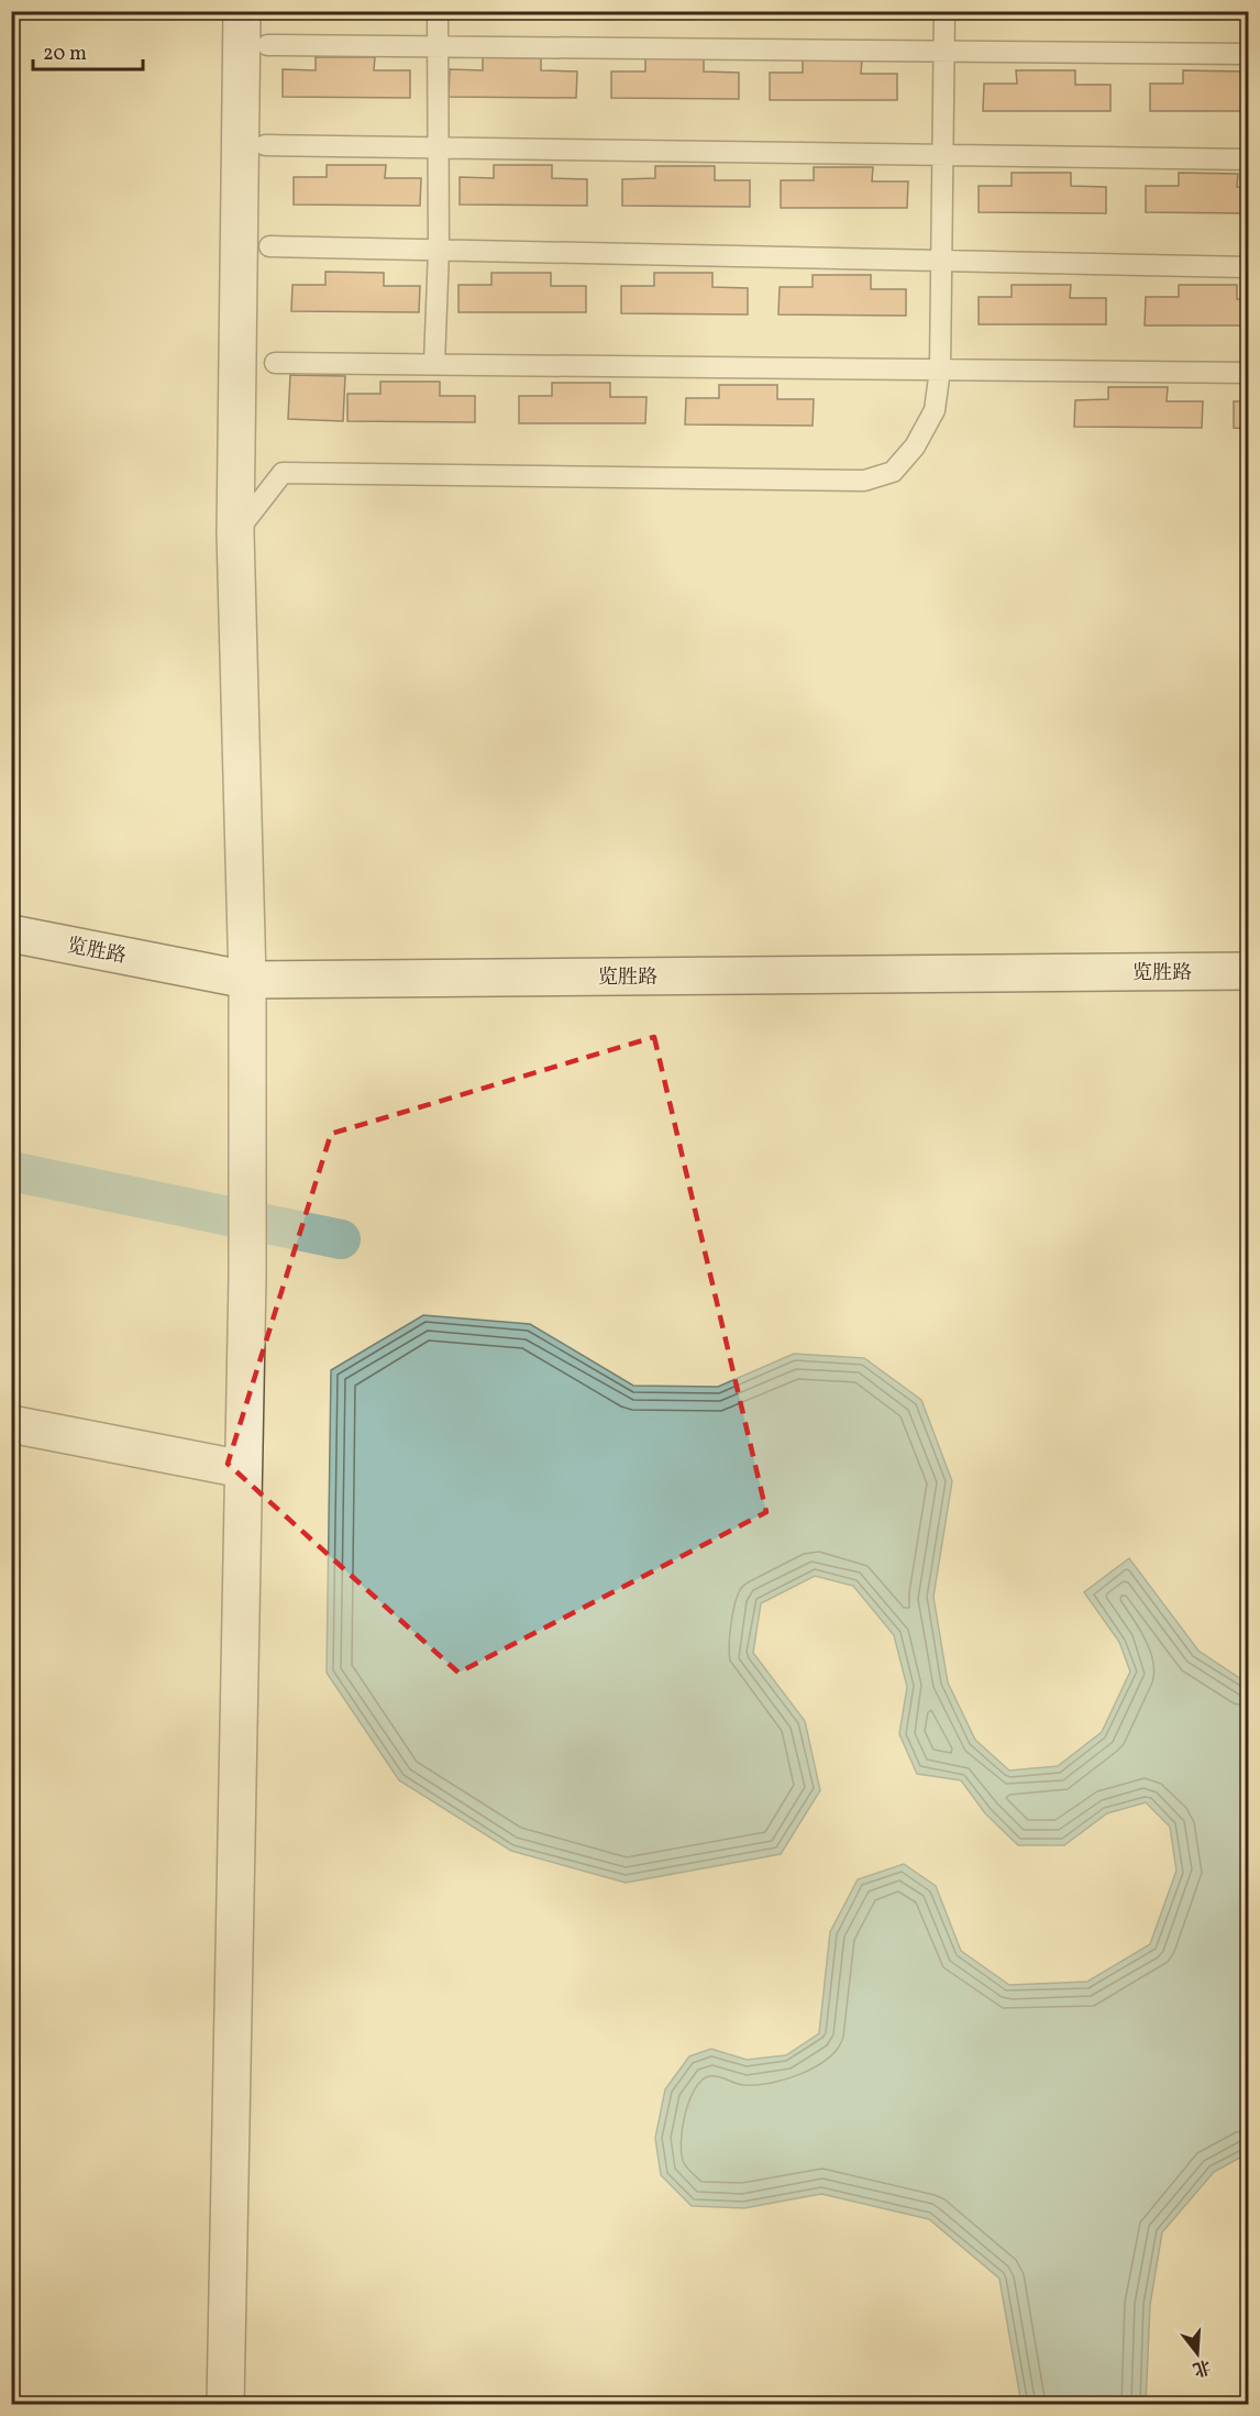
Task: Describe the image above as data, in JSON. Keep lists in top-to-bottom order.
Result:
{
  "streets": {
    "street": ["览胜路"]
  },
  "scale_bar": "20 m",
  "north": "bottom"
}
